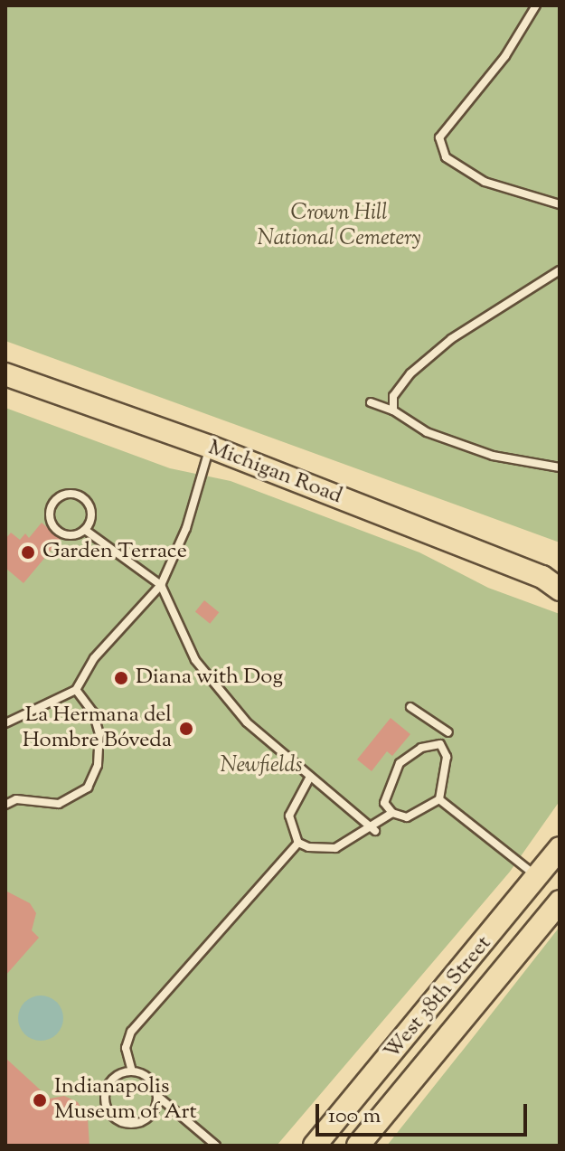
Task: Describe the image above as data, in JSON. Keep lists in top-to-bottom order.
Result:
{
  "streets": {
    "main road": ["Michigan Road", "West 38th Street"]
  },
  "parks": ["Crown Hill National Cemetery", "Newfields"],
  "places": [
    "Garden Terrace",
    "Diana with Dog",
    "La Hermana del Hombre Bóveda",
    "Indianapolis Museum of Art"
  ],
  "scale_bar": "100 m"
}
